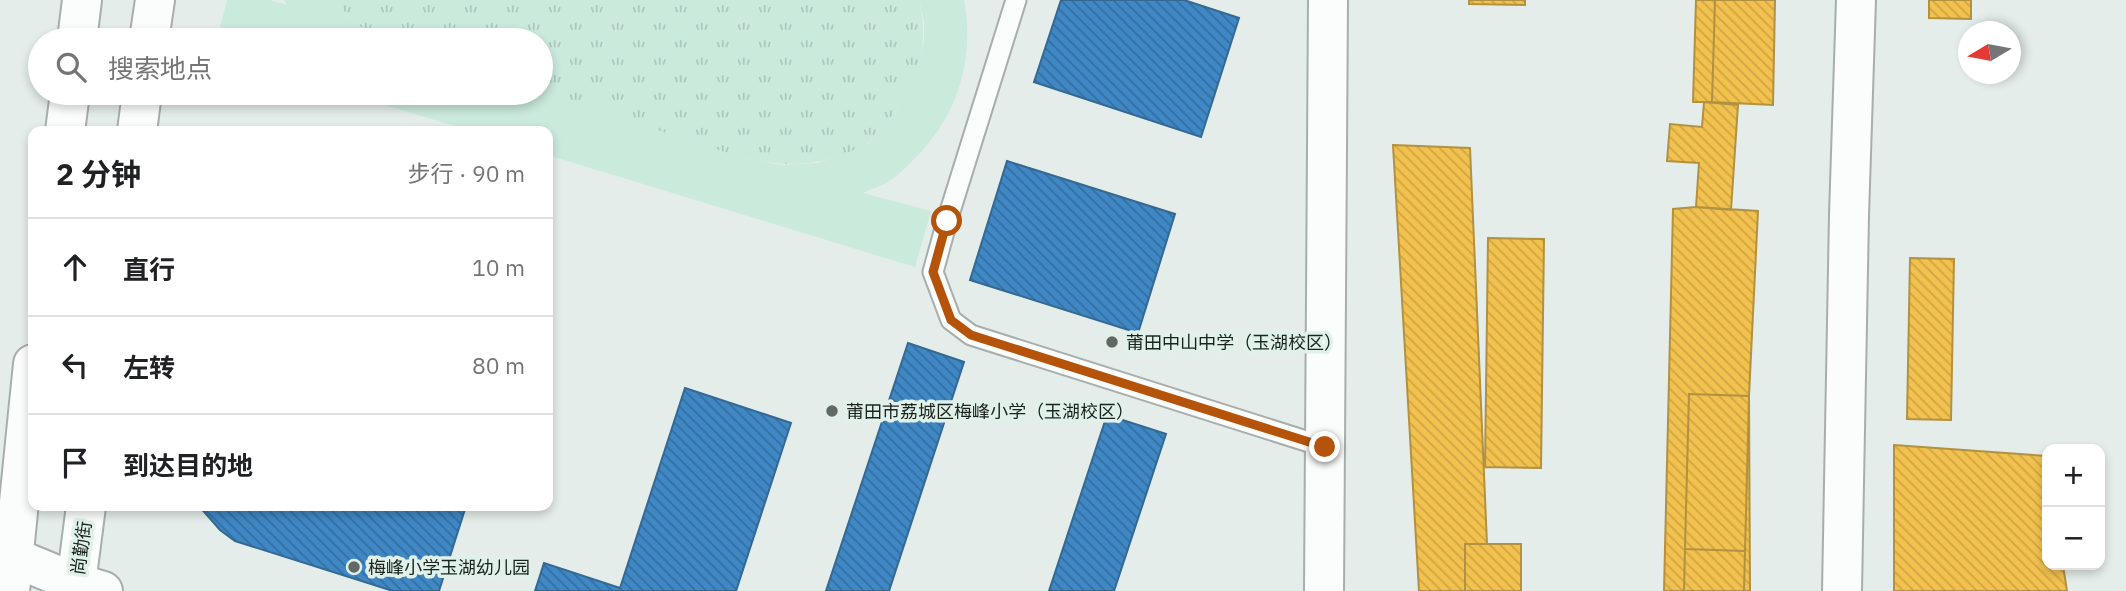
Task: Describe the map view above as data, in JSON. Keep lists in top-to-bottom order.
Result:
{
  "streets": {
    "street": ["尚勤街"]
  },
  "places": ["莆田中山中学（玉湖校区）", "莆田市荔城区梅峰小学（玉湖校区）", "梅峰小学玉湖幼儿园"],
  "north": "left",
  "page": {
    "search": "搜索地点",
    "heading": ["2 分钟", "步行 · 90 m"],
    "list": [
      ["直行", "10 m"],
      ["左转", "80 m"],
      "到达目的地"
    ],
    "map_buttons": ["+", "−"]
  }
}
